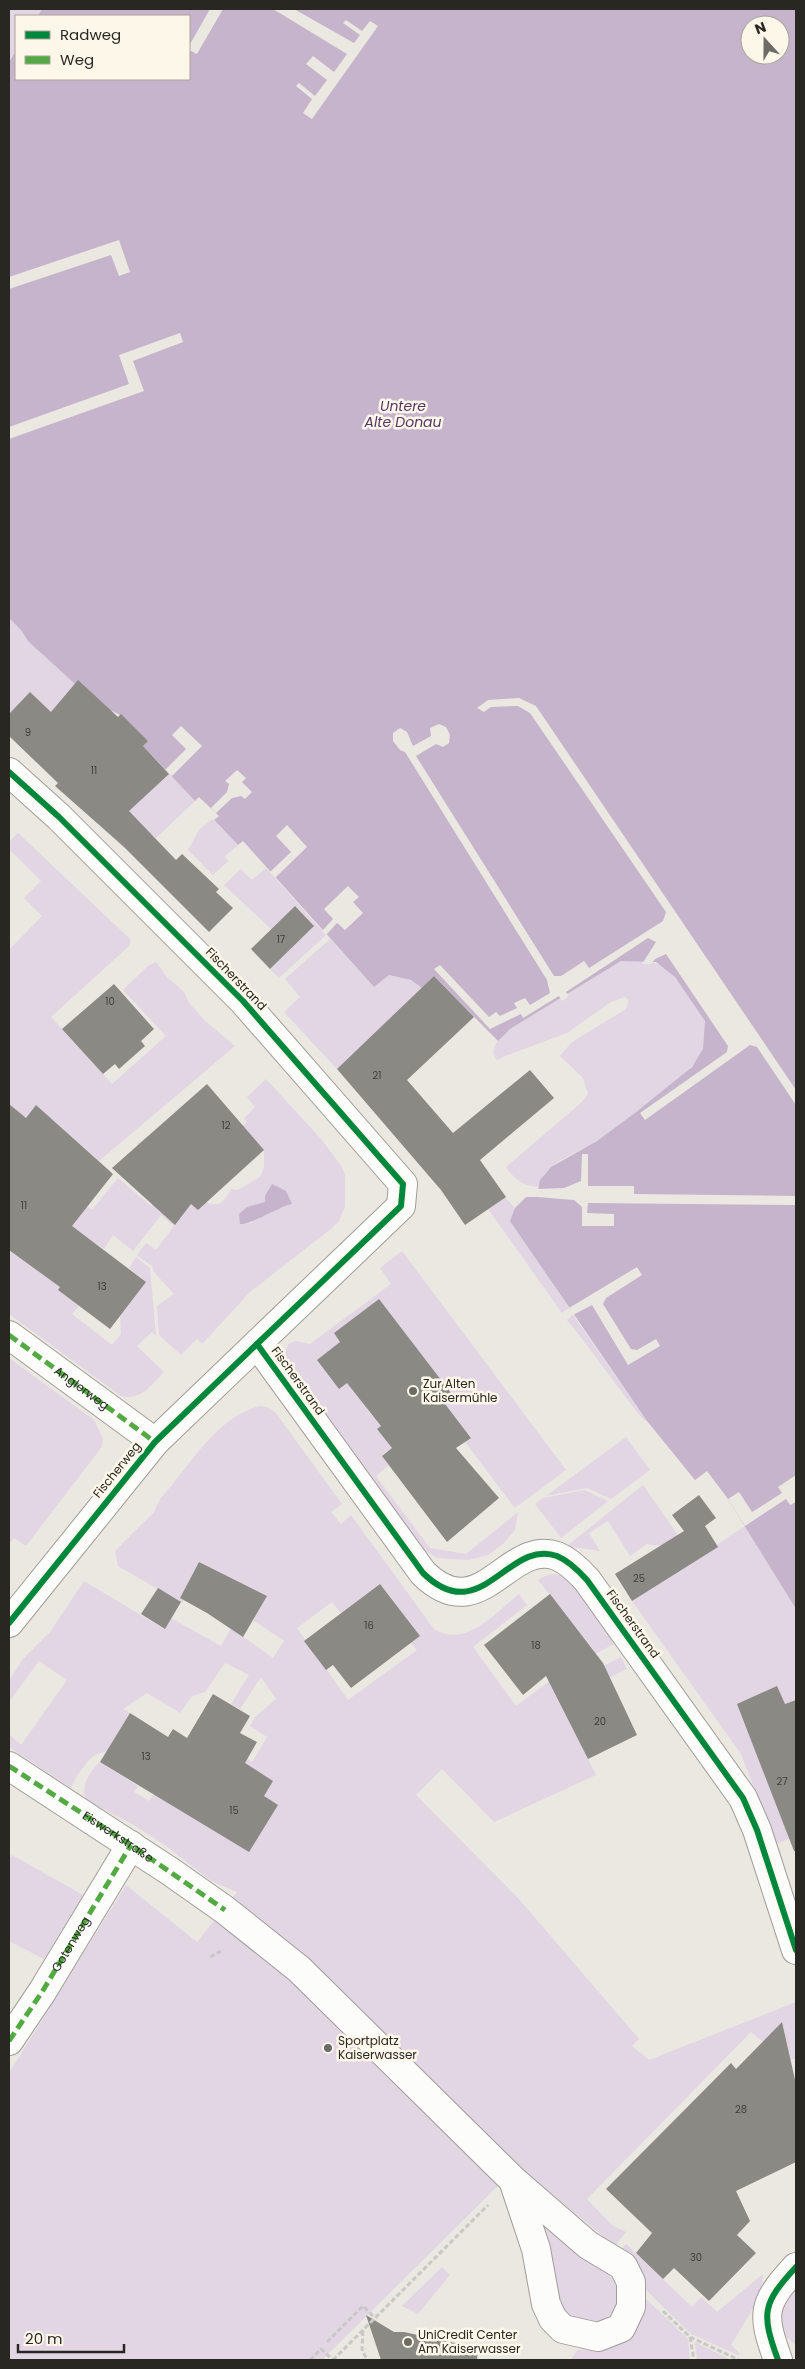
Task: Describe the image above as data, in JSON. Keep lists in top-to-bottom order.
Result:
{
  "streets": {
    "street": [
      "Fischerstrand",
      "Anglerweg",
      "Fischerweg",
      "Eiswerkstraße",
      "Gotenweg"
    ]
  },
  "crossings": [
    ["Fischerstrand", "Fischerweg"],
    ["Anglerweg", "Fischerweg"],
    ["Eiswerkstraße", "Gotenweg"]
  ],
  "water": ["Untere Alte Donau"],
  "places": ["Zur Alten Kaisermühle", "Sportplatz Kaiserwasser", "UniCredit Center Am Kaiserwasser"],
  "house_numbers": [
    "9",
    "11",
    "17",
    "10",
    "21",
    "12",
    "11",
    "13",
    "25",
    "16",
    "18",
    "20",
    "13",
    "27",
    "15",
    "28",
    "30"
  ],
  "legend": ["Radweg", "Weg"],
  "scale_bar": "20 m",
  "north": "top"
}
